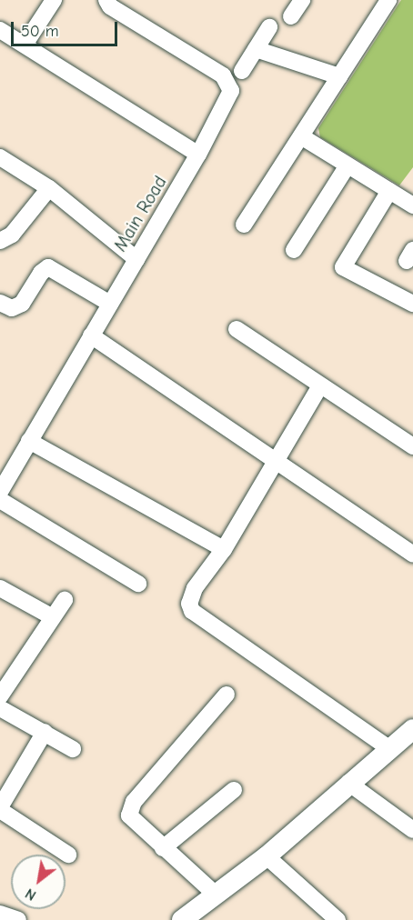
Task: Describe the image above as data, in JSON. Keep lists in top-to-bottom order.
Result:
{
  "streets": {
    "street": ["Main Road"]
  },
  "scale_bar": "50 m",
  "north": "bottom left"
}
